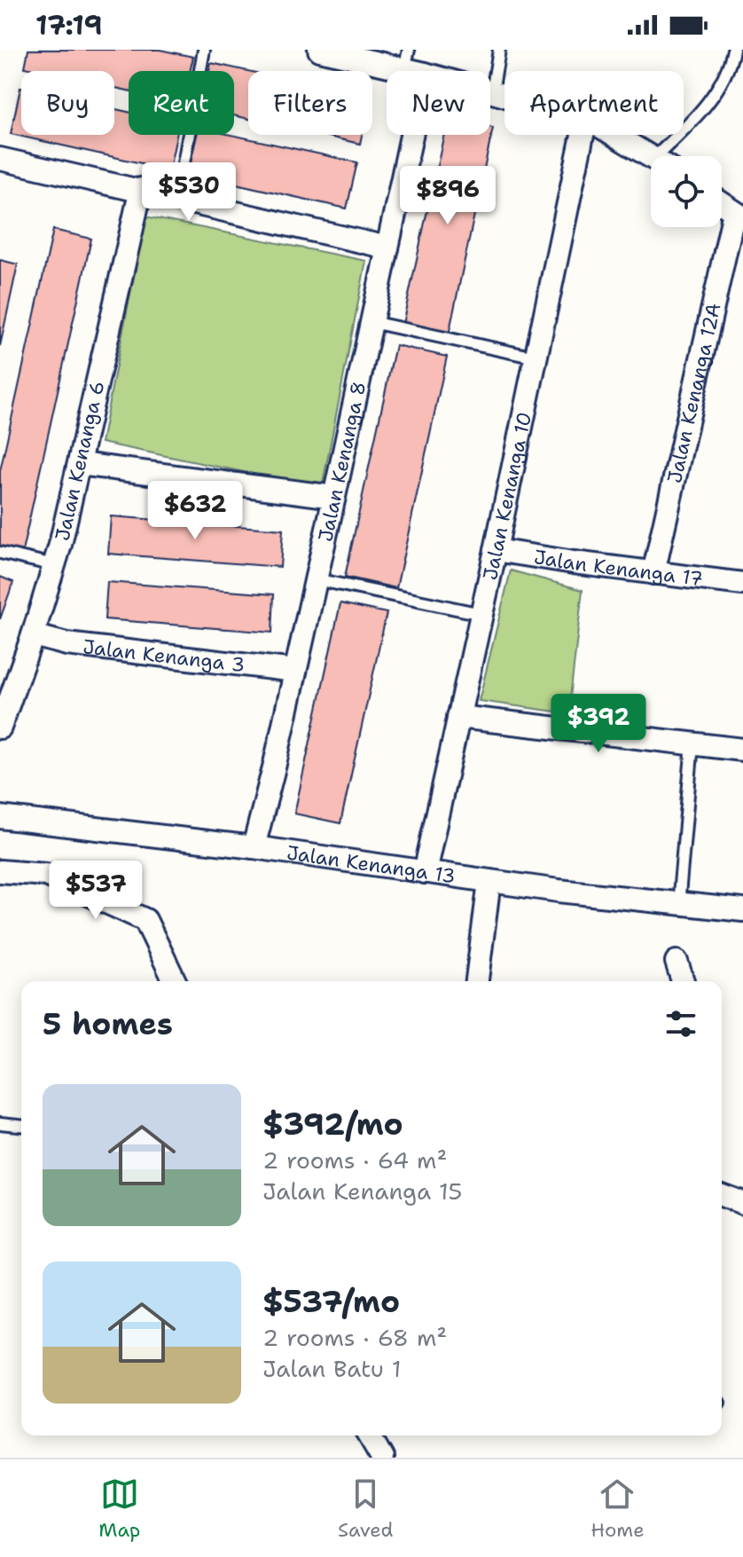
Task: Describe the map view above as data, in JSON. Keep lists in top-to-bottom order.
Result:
{
  "streets": {
    "street": [
      "Jalan Kenanga 12A",
      "Jalan Kenanga 6",
      "Jalan Kenanga 8",
      "Jalan Kenanga 10",
      "Jalan Kenanga 17",
      "Jalan Kenanga 3",
      "Jalan Kenanga 13"
    ]
  },
  "crossings": [
    ["Jalan Kenanga 12A", "Jalan Kenanga 17"],
    ["Jalan Kenanga 6", "Jalan Kenanga 3"],
    ["Jalan Kenanga 8", "Jalan Kenanga 3"],
    ["Jalan Kenanga 8", "Jalan Kenanga 13"],
    ["Jalan Kenanga 10", "Jalan Kenanga 17"],
    ["Jalan Kenanga 10", "Jalan Kenanga 13"]
  ],
  "page": {
    "status": "17:19",
    "chip": [
      "Buy",
      "Rent",
      "Filters",
      "New",
      "Apartment"
    ],
    "price": [
      "$530",
      "$896",
      "$632",
      "$392",
      "$537"
    ],
    "heading": "5 homes",
    "list": [
      {
        "name": "$392/mo",
        "note": "2 rooms · 64 m² · Jalan Kenanga 15"
      },
      {
        "name": "$537/mo",
        "note": "2 rooms · 68 m² · Jalan Batu 1"
      }
    ],
    "tabs": ["Map", "Saved", "Home"]
  }
}
